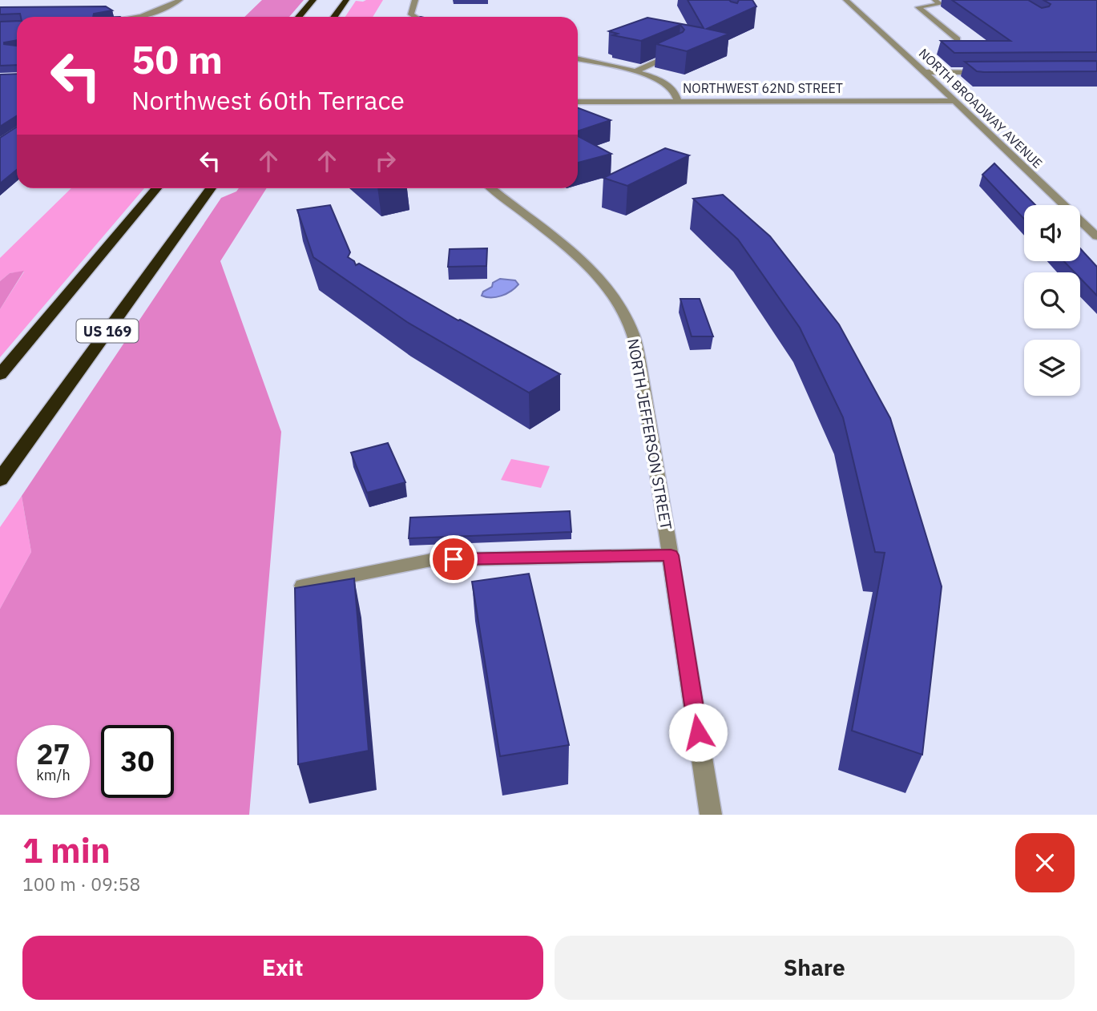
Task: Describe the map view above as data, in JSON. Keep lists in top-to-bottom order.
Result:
{
  "streets": {
    "highway": ["US 169"],
    "street": ["NORTHWEST 62ND STREET", "NORTH BROADWAY AVENUE", "NORTH JEFFERSON STREET"]
  },
  "crossings": [
    ["NORTHWEST 62ND STREET", "NORTH BROADWAY AVENUE"]
  ],
  "page": {
    "turn": ["50 m", "Northwest 60th Terrace"],
    "speed": "27 km/h",
    "limit": "30",
    "heading": ["1 min", "100 m · 09:58"],
    "buttons": ["Exit", "Share"]
  }
}
